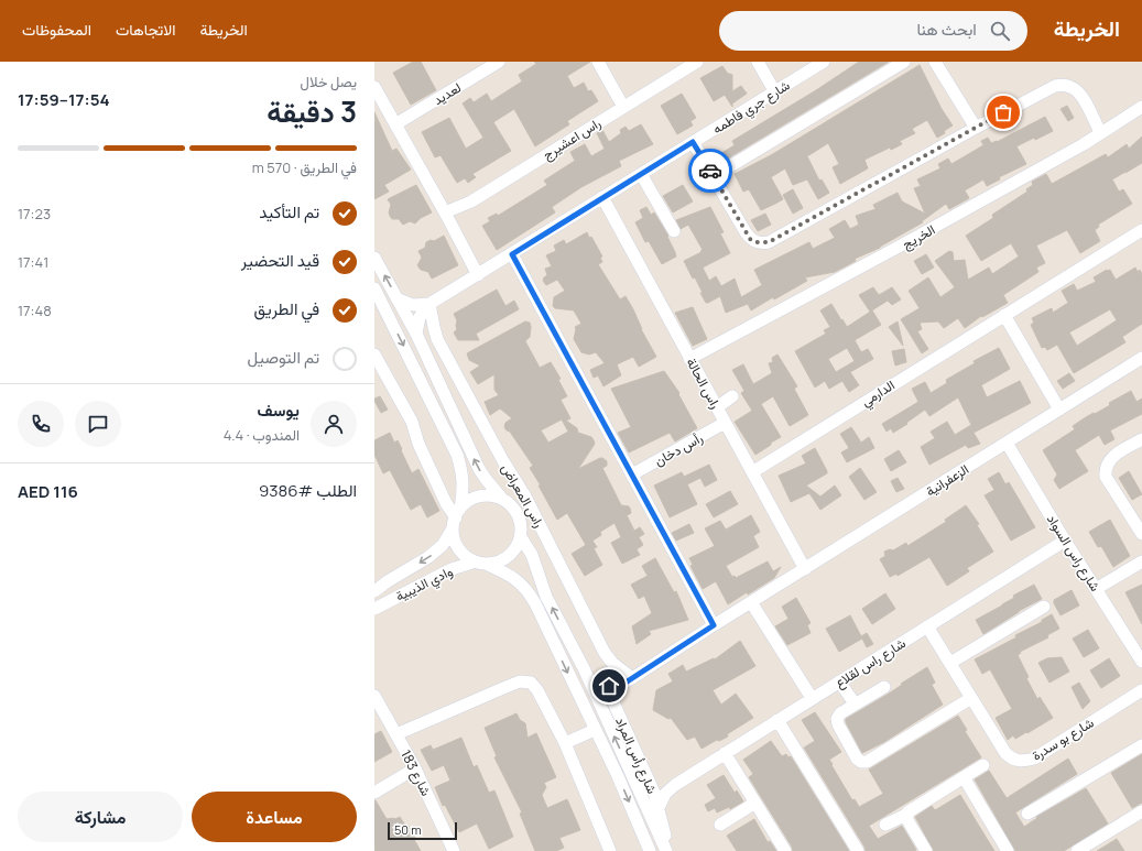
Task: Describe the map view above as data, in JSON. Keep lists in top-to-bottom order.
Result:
{
  "streets": {
    "street": [
      "لعديد",
      "شارع جري فاطمه",
      "راس اعشيرج",
      "الخريج",
      "راس الحالة",
      "الدارمي",
      "رأس دخان",
      "الزعفرانية",
      "راس المعراض",
      "شارع راس السواد",
      "وادي الذيبية",
      "شارع راس لقلاع",
      "شارع بو سدرة",
      "شارع رأس المراد",
      "شارع 183"
    ]
  },
  "crossings": [
    ["شارع جري فاطمه", "راس الحالة"],
    ["شارع جري فاطمه", "راس المعراض"],
    ["الخريج", "راس الحالة"],
    ["راس الحالة", "الدارمي"],
    ["راس الحالة", "رأس دخان"],
    ["راس الحالة", "الزعفرانية"],
    ["الزعفرانية", "راس المعراض"],
    ["الزعفرانية", "شارع راس السواد"],
    ["الزعفرانية", "شارع رأس المراد"],
    ["راس المعراض", "وادي الذيبية"],
    ["راس المعراض", "شارع رأس المراد"],
    ["شارع راس السواد", "شارع راس لقلاع"],
    ["شارع راس لقلاع", "شارع بو سدرة"],
    ["شارع راس لقلاع", "شارع رأس المراد"]
  ],
  "scale_bar": "50 m",
  "page": {
    "header": "الخريطة",
    "search": "ابحث هنا",
    "nav": ["الخريطة", "الاتجاهات", "المحفوظات"],
    "heading": ["3 دقيقة", "يصل خلال", "17:54–17:59"],
    "panel": [
      "يوسف",
      "المندوب · 4.4",
      "الطلب #9386",
      "AED 116"
    ],
    "bar": "في الطريق · 570 m",
    "list": [
      ["تم التأكيد", "17:23"],
      ["قيد التحضير", "17:41"],
      ["في الطريق", "17:48"],
      "تم التوصيل"
    ],
    "buttons": ["مساعدة", "مشاركة"],
    "scale": "50 m"
  }
}
